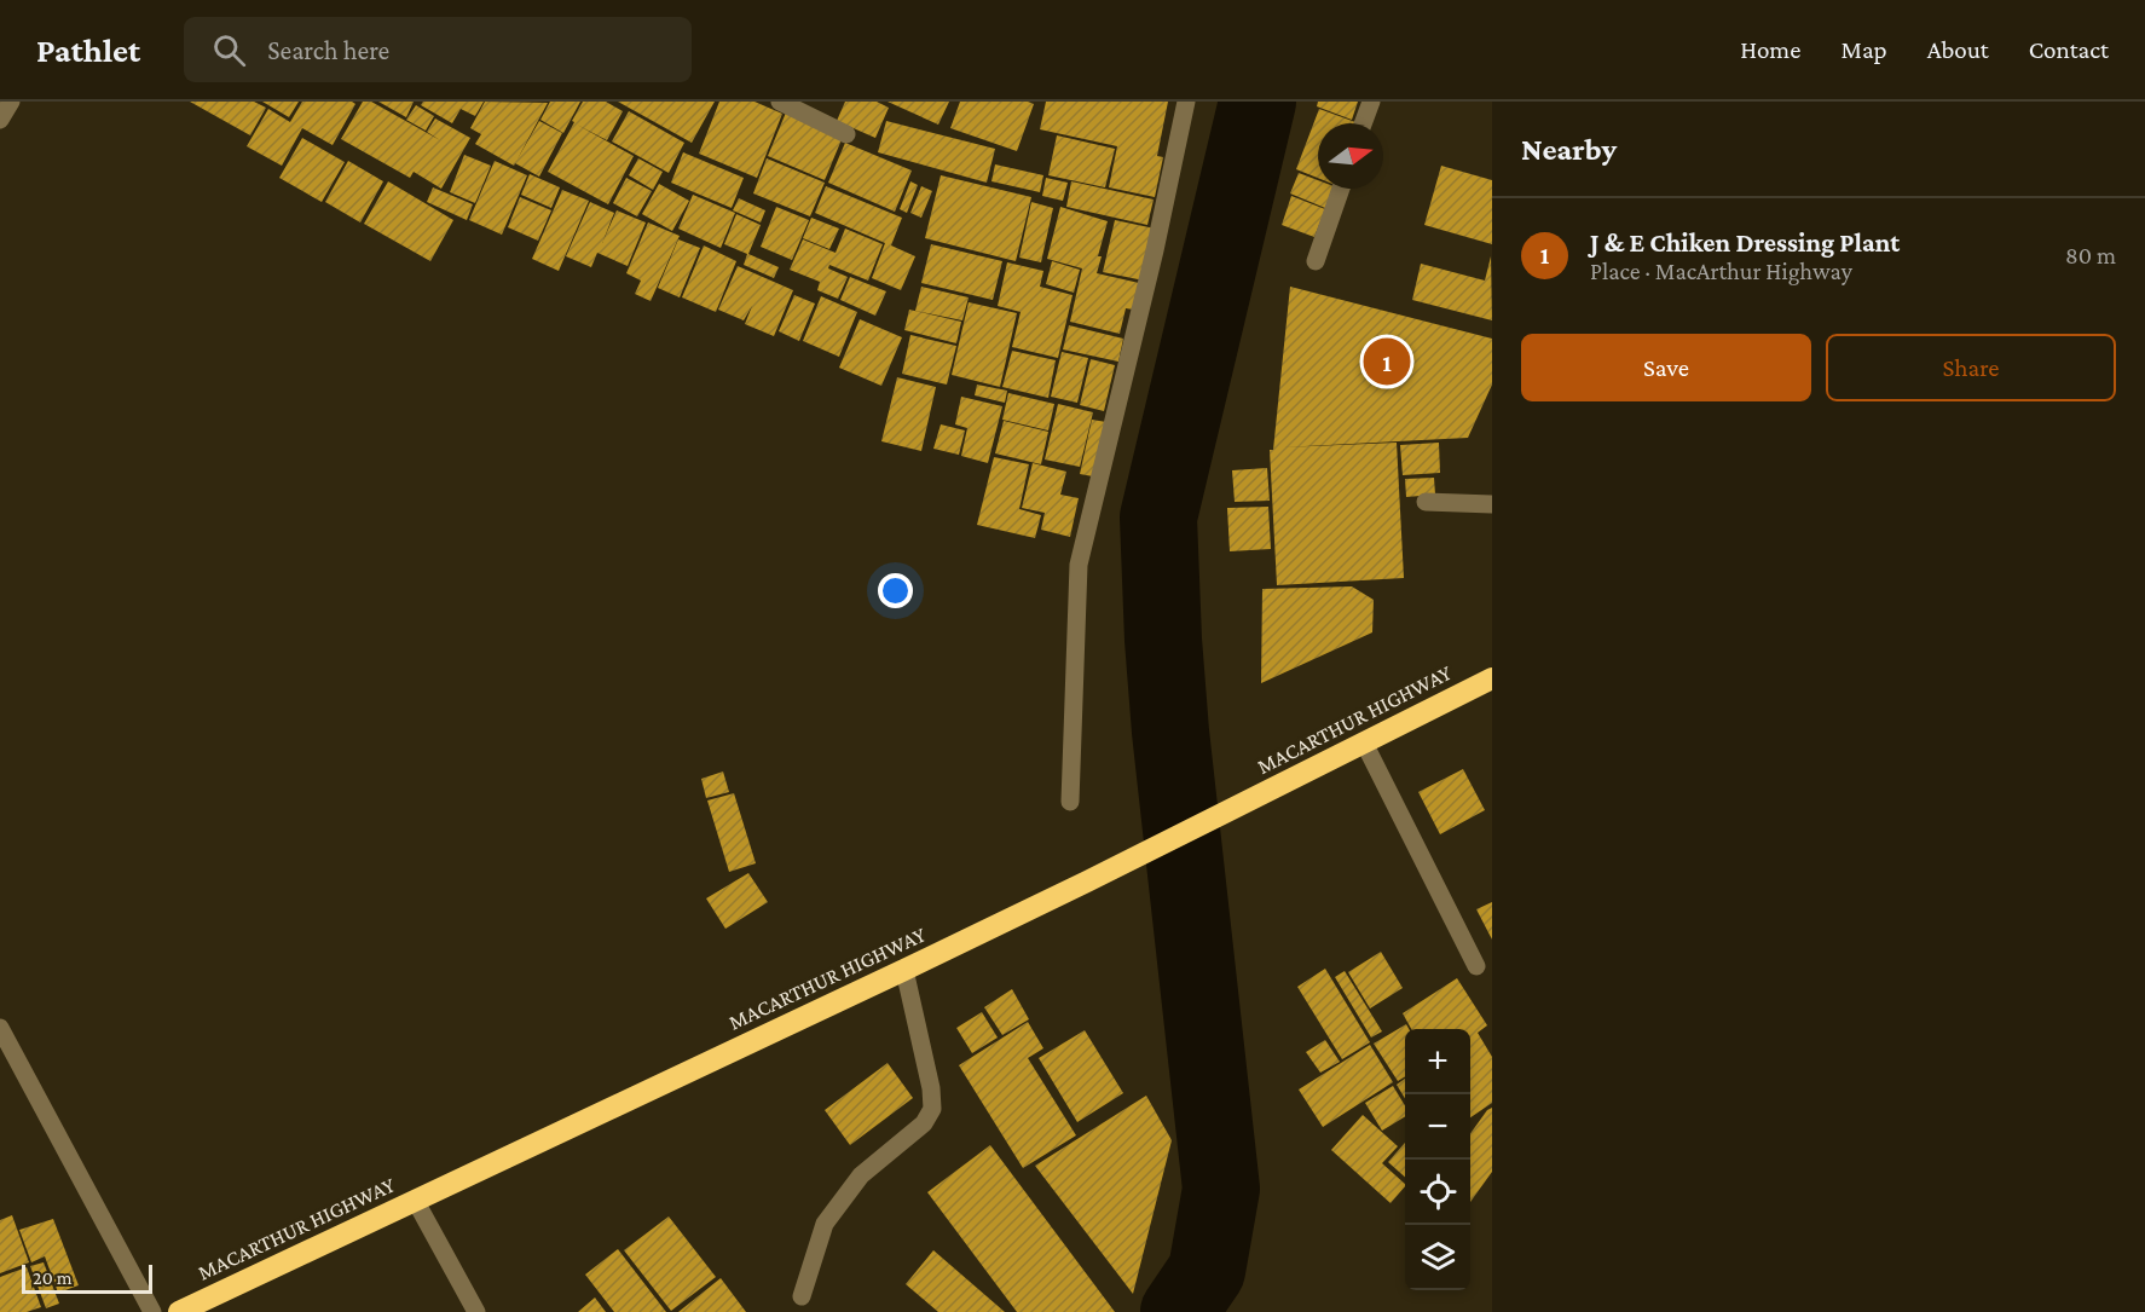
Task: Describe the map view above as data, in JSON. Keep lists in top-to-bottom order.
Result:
{
  "streets": {
    "highway": ["MACARTHUR HIGHWAY"]
  },
  "scale_bar": "20 m",
  "north": "right",
  "page": {
    "header": "Pathlet",
    "search": "Search here",
    "nav": [
      "Home",
      "Map",
      "About",
      "Contact"
    ],
    "heading": "Nearby",
    "list": [
      {
        "mark": "1",
        "name": "J & E Chiken Dressing Plant",
        "note": "Place · MacArthur Highway",
        "value": "80 m"
      }
    ],
    "buttons": ["Save", "Share"],
    "pins": "1",
    "map_buttons": ["+", "−"],
    "scale": "20 m"
  }
}
